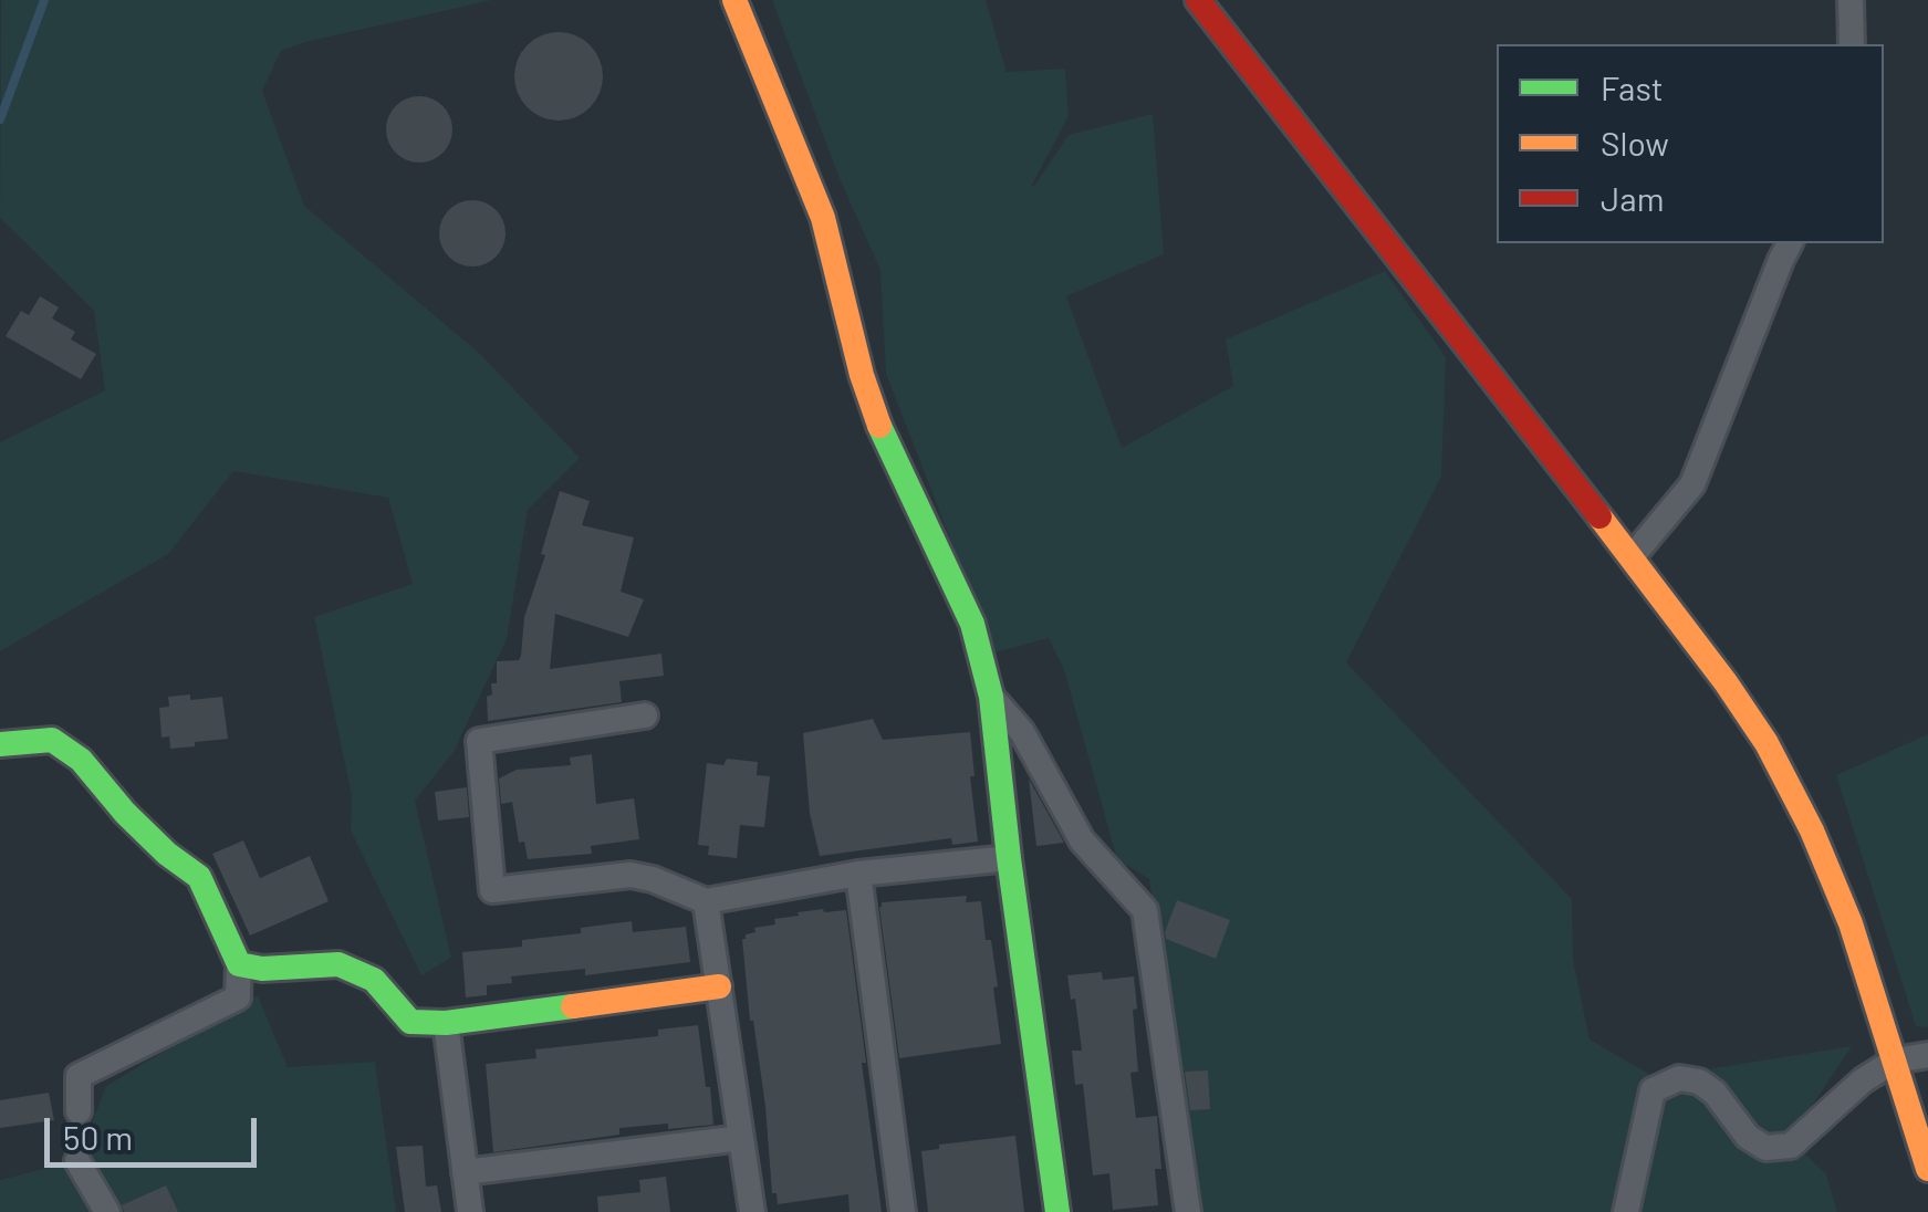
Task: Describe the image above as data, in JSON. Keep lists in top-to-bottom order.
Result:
{
  "legend": ["Fast", "Slow", "Jam"],
  "scale_bar": "50 m"
}
